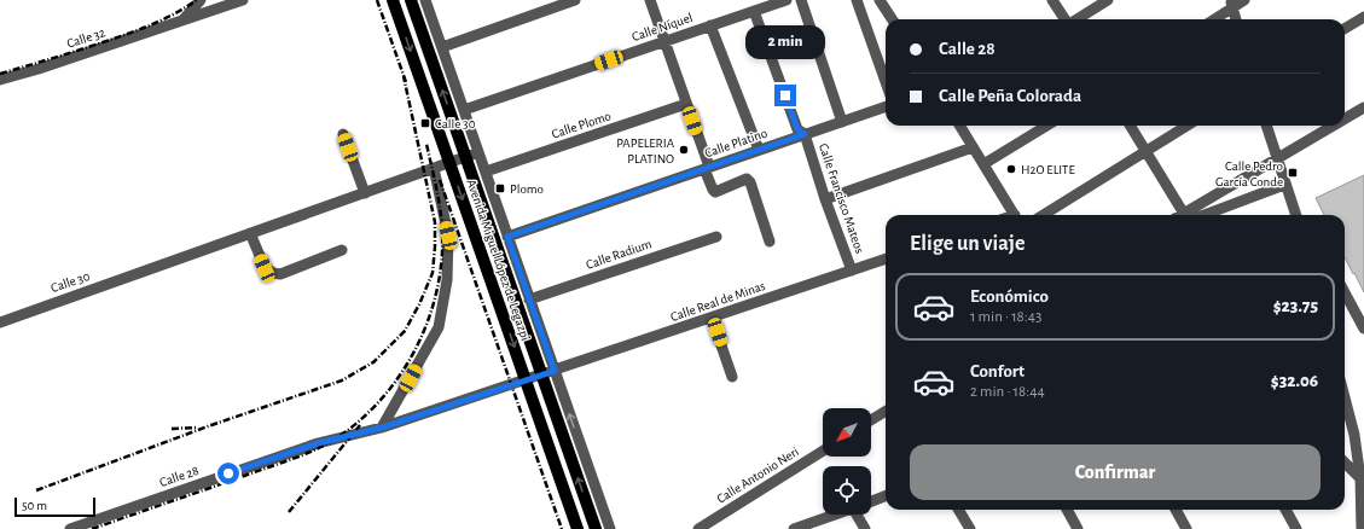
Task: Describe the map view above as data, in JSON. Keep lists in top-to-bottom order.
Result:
{
  "streets": {
    "main road": ["Avenida Miguel López de Legazpi"],
    "street": [
      "Calle Níquel",
      "Calle 32",
      "Calle Plomo",
      "Calle Platino",
      "Calle Francisco Mateos",
      "Calle Radium",
      "Calle 30",
      "Calle Real de Minas",
      "Calle Antonio Neri",
      "Calle 28"
    ]
  },
  "crossings": [
    ["Calle Níquel", "Calle Francisco Mateos"],
    ["Calle Níquel", "Avenida Miguel López de Legazpi"],
    ["Calle Plomo", "Avenida Miguel López de Legazpi"],
    ["Calle Platino", "Calle Francisco Mateos"],
    ["Calle Platino", "Avenida Miguel López de Legazpi"],
    ["Calle Francisco Mateos", "Calle Real de Minas"],
    ["Calle Radium", "Avenida Miguel López de Legazpi"],
    ["Avenida Miguel López de Legazpi", "Calle 30"],
    ["Avenida Miguel López de Legazpi", "Calle Real de Minas"],
    ["Avenida Miguel López de Legazpi", "Calle 28"],
    ["Calle Real de Minas", "Calle 28"]
  ],
  "places": {
    "transit": ["Calle 30", "Calle Pedro García Conde", "Plomo"],
    "other": ["PAPELERIA PLATINO", "H2O ELITE"]
  },
  "scale_bar": "50 m",
  "north": "bottom left",
  "page": {
    "banner": ["Calle 28", "Calle Peña Colorada"],
    "bubble": "2 min",
    "heading": "Elige un viaje",
    "list": [
      {
        "name": "Económico",
        "note": "1 min · 18:43",
        "value": "$23.75"
      },
      {
        "name": "Confort",
        "note": "2 min · 18:44",
        "value": "$32.06"
      }
    ],
    "buttons": "Confirmar",
    "scale": "50 m"
  }
}
